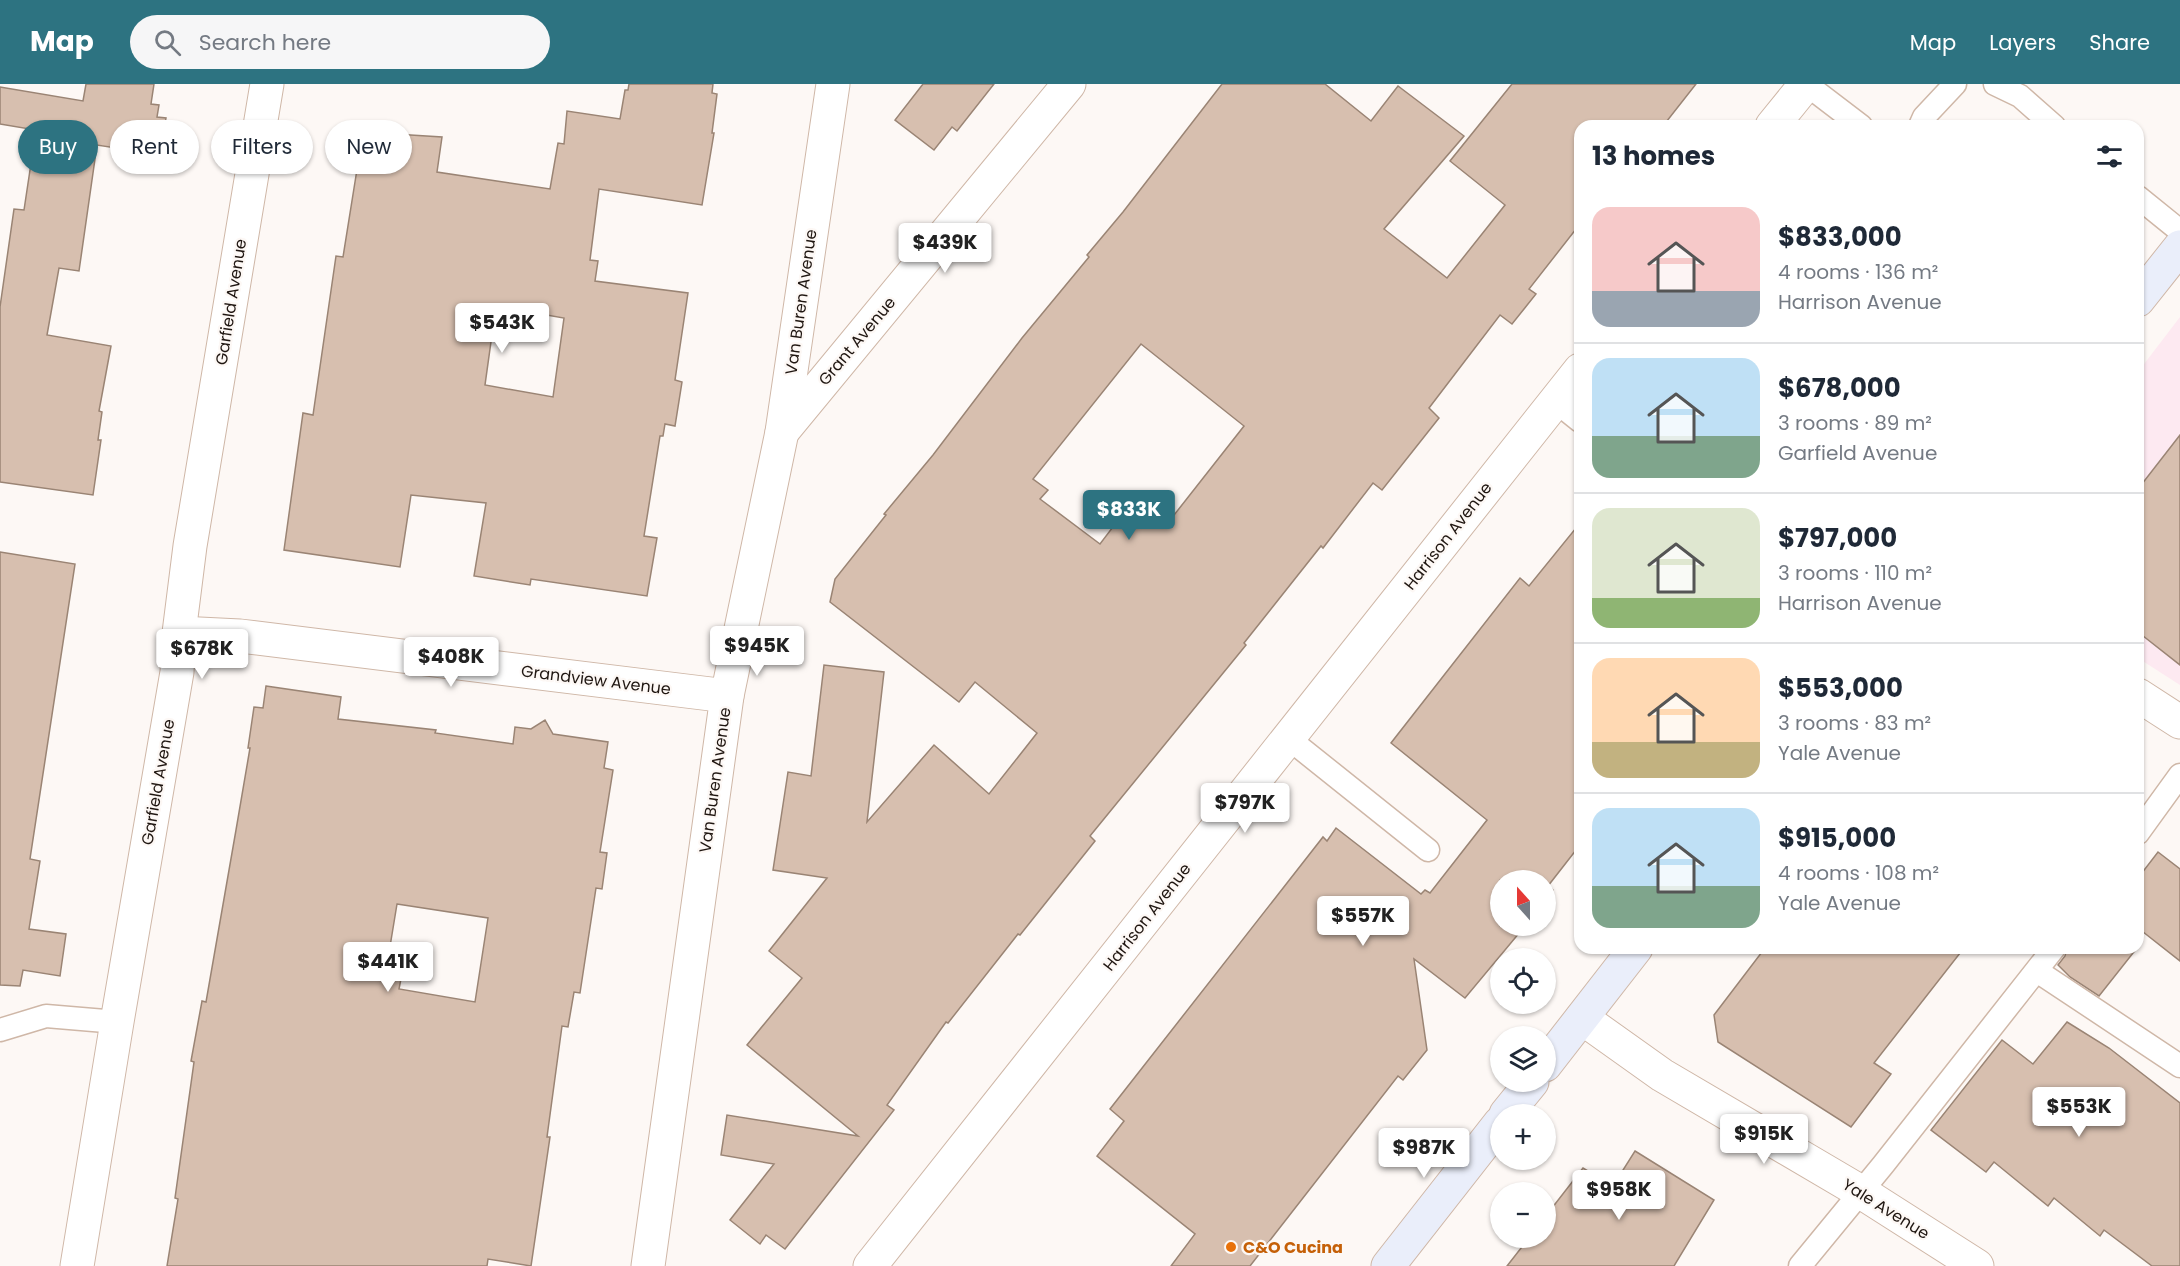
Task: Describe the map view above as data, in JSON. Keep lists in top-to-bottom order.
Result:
{
  "streets": {
    "street": [
      "Garfield Avenue",
      "Van Buren Avenue",
      "Grant Avenue",
      "Harrison Avenue",
      "Grandview Avenue",
      "Yale Avenue"
    ]
  },
  "crossings": [
    ["Garfield Avenue", "Grandview Avenue"],
    ["Van Buren Avenue", "Grant Avenue"],
    ["Van Buren Avenue", "Grandview Avenue"]
  ],
  "places": ["C&O Cucina"],
  "north": "top",
  "page": {
    "header": "Map",
    "search": "Search here",
    "nav": ["Map", "Layers", "Share"],
    "chip": [
      "Buy",
      "Rent",
      "Filters",
      "New"
    ],
    "heading": "13 homes",
    "list": [
      {
        "name": "$833,000",
        "note": "4 rooms · 136 m² · Harrison Avenue"
      },
      {
        "name": "$678,000",
        "note": "3 rooms · 89 m² · Garfield Avenue"
      },
      {
        "name": "$797,000",
        "note": "3 rooms · 110 m² · Harrison Avenue"
      },
      {
        "name": "$553,000",
        "note": "3 rooms · 83 m² · Yale Avenue"
      },
      {
        "name": "$915,000",
        "note": "4 rooms · 108 m² · Yale Avenue"
      }
    ],
    "price": [
      "$439K",
      "$543K",
      "$833K",
      "$945K",
      "$678K",
      "$408K",
      "$797K",
      "$557K",
      "$441K",
      "$553K",
      "$915K",
      "$987K",
      "$958K"
    ],
    "map_buttons": ["+", "−"]
  }
}
